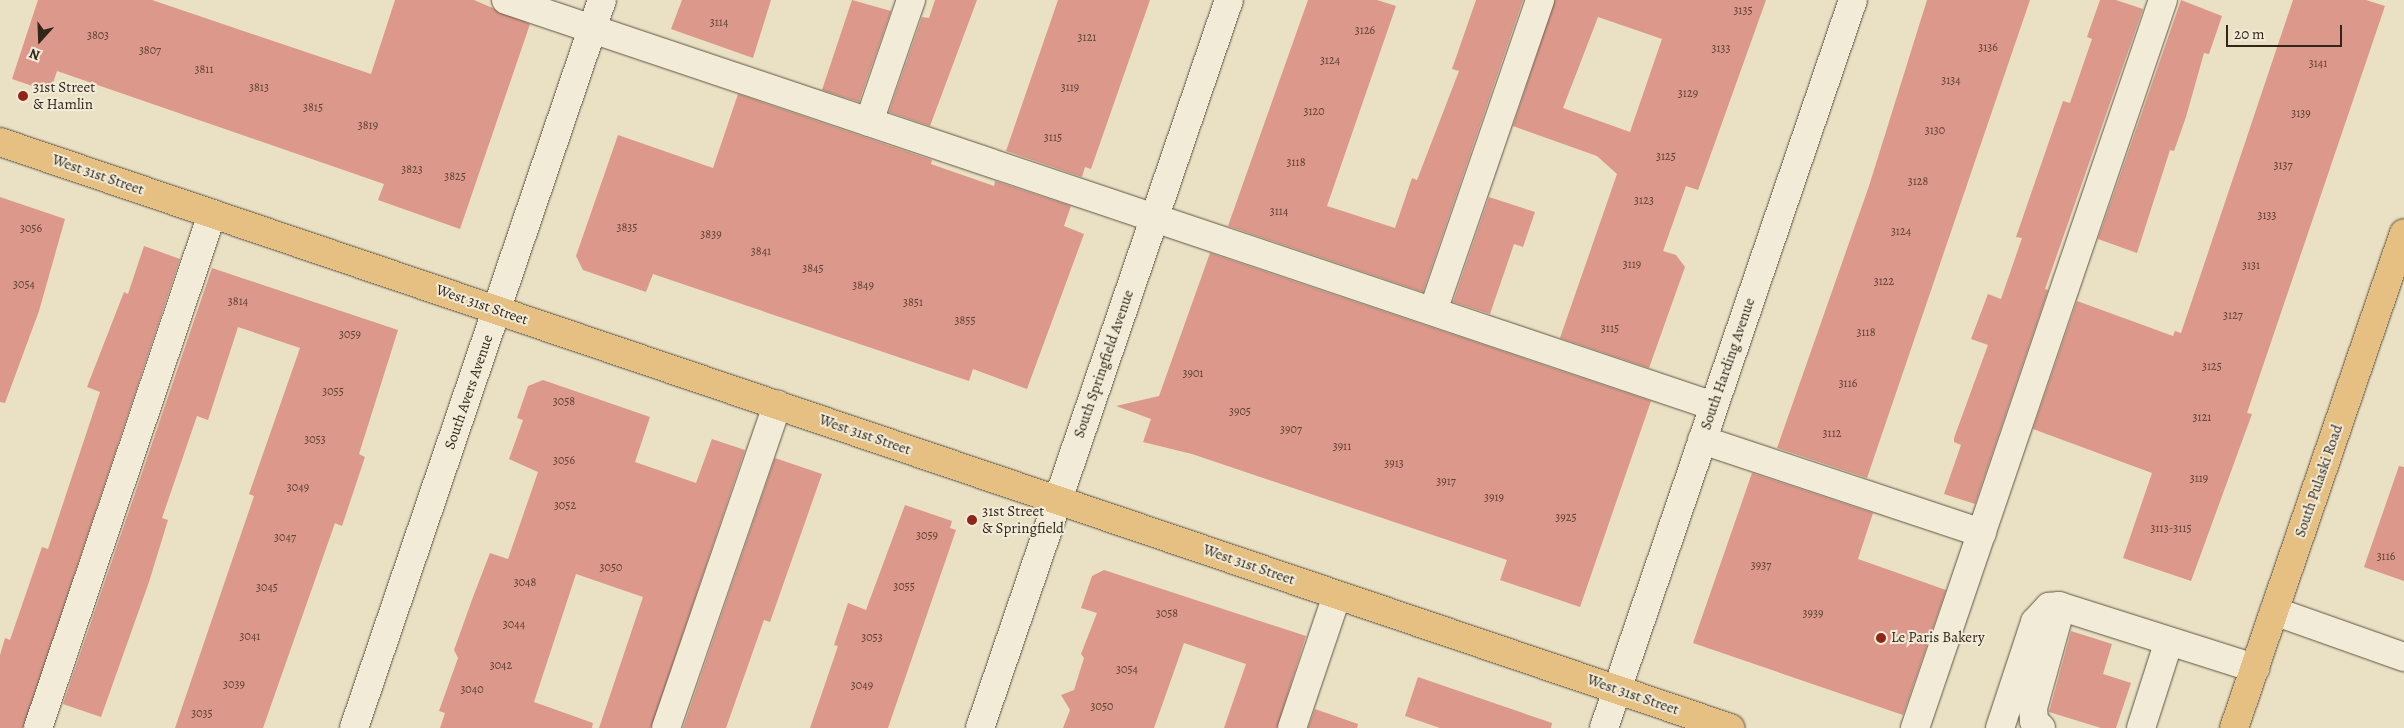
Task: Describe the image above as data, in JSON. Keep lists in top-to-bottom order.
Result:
{
  "streets": {
    "main road": ["West 31st Street", "South Pulaski Road"],
    "street": ["South Springfield Avenue", "South Harding Avenue", "South Avers Avenue"]
  },
  "crossings": [
    ["West 31st Street", "South Springfield Avenue"],
    ["West 31st Street", "South Harding Avenue"],
    ["West 31st Street", "South Avers Avenue"]
  ],
  "places": ["31st Street & Hamlin", "31st Street & Springfield", "Le Paris Bakery"],
  "house_numbers": [
    "3135",
    "3114",
    "3126",
    "3803",
    "3121",
    "3136",
    "3133",
    "3807",
    "3124",
    "3141",
    "3811",
    "3134",
    "3813",
    "3119",
    "3129",
    "3815",
    "3120",
    "3139",
    "3819",
    "3130",
    "3115",
    "3125",
    "3118",
    "3137",
    "3823",
    "3825",
    "3128",
    "3123",
    "3114",
    "3133",
    "3835",
    "3056",
    "3124",
    "3839",
    "3841",
    "3119",
    "3131",
    "3845",
    "3122",
    "3054",
    "3849",
    "3814",
    "3851",
    "3127",
    "3855",
    "3115",
    "3118",
    "3059",
    "3125",
    "3901",
    "3116",
    "3055",
    "3058",
    "3905",
    "3121",
    "3907",
    "3112",
    "3053",
    "3911",
    "3056",
    "3913",
    "3119",
    "3917",
    "3049",
    "3919",
    "3052",
    "3925",
    "3113-3115",
    "3059",
    "3047",
    "3116",
    "3937",
    "3050",
    "3048",
    "3055",
    "3045",
    "3058",
    "3939",
    "3044",
    "3041",
    "3053",
    "3042",
    "3054",
    "3039",
    "3049",
    "3040",
    "3050",
    "3035"
  ],
  "scale_bar": "20 m",
  "north": "bottom"
}
